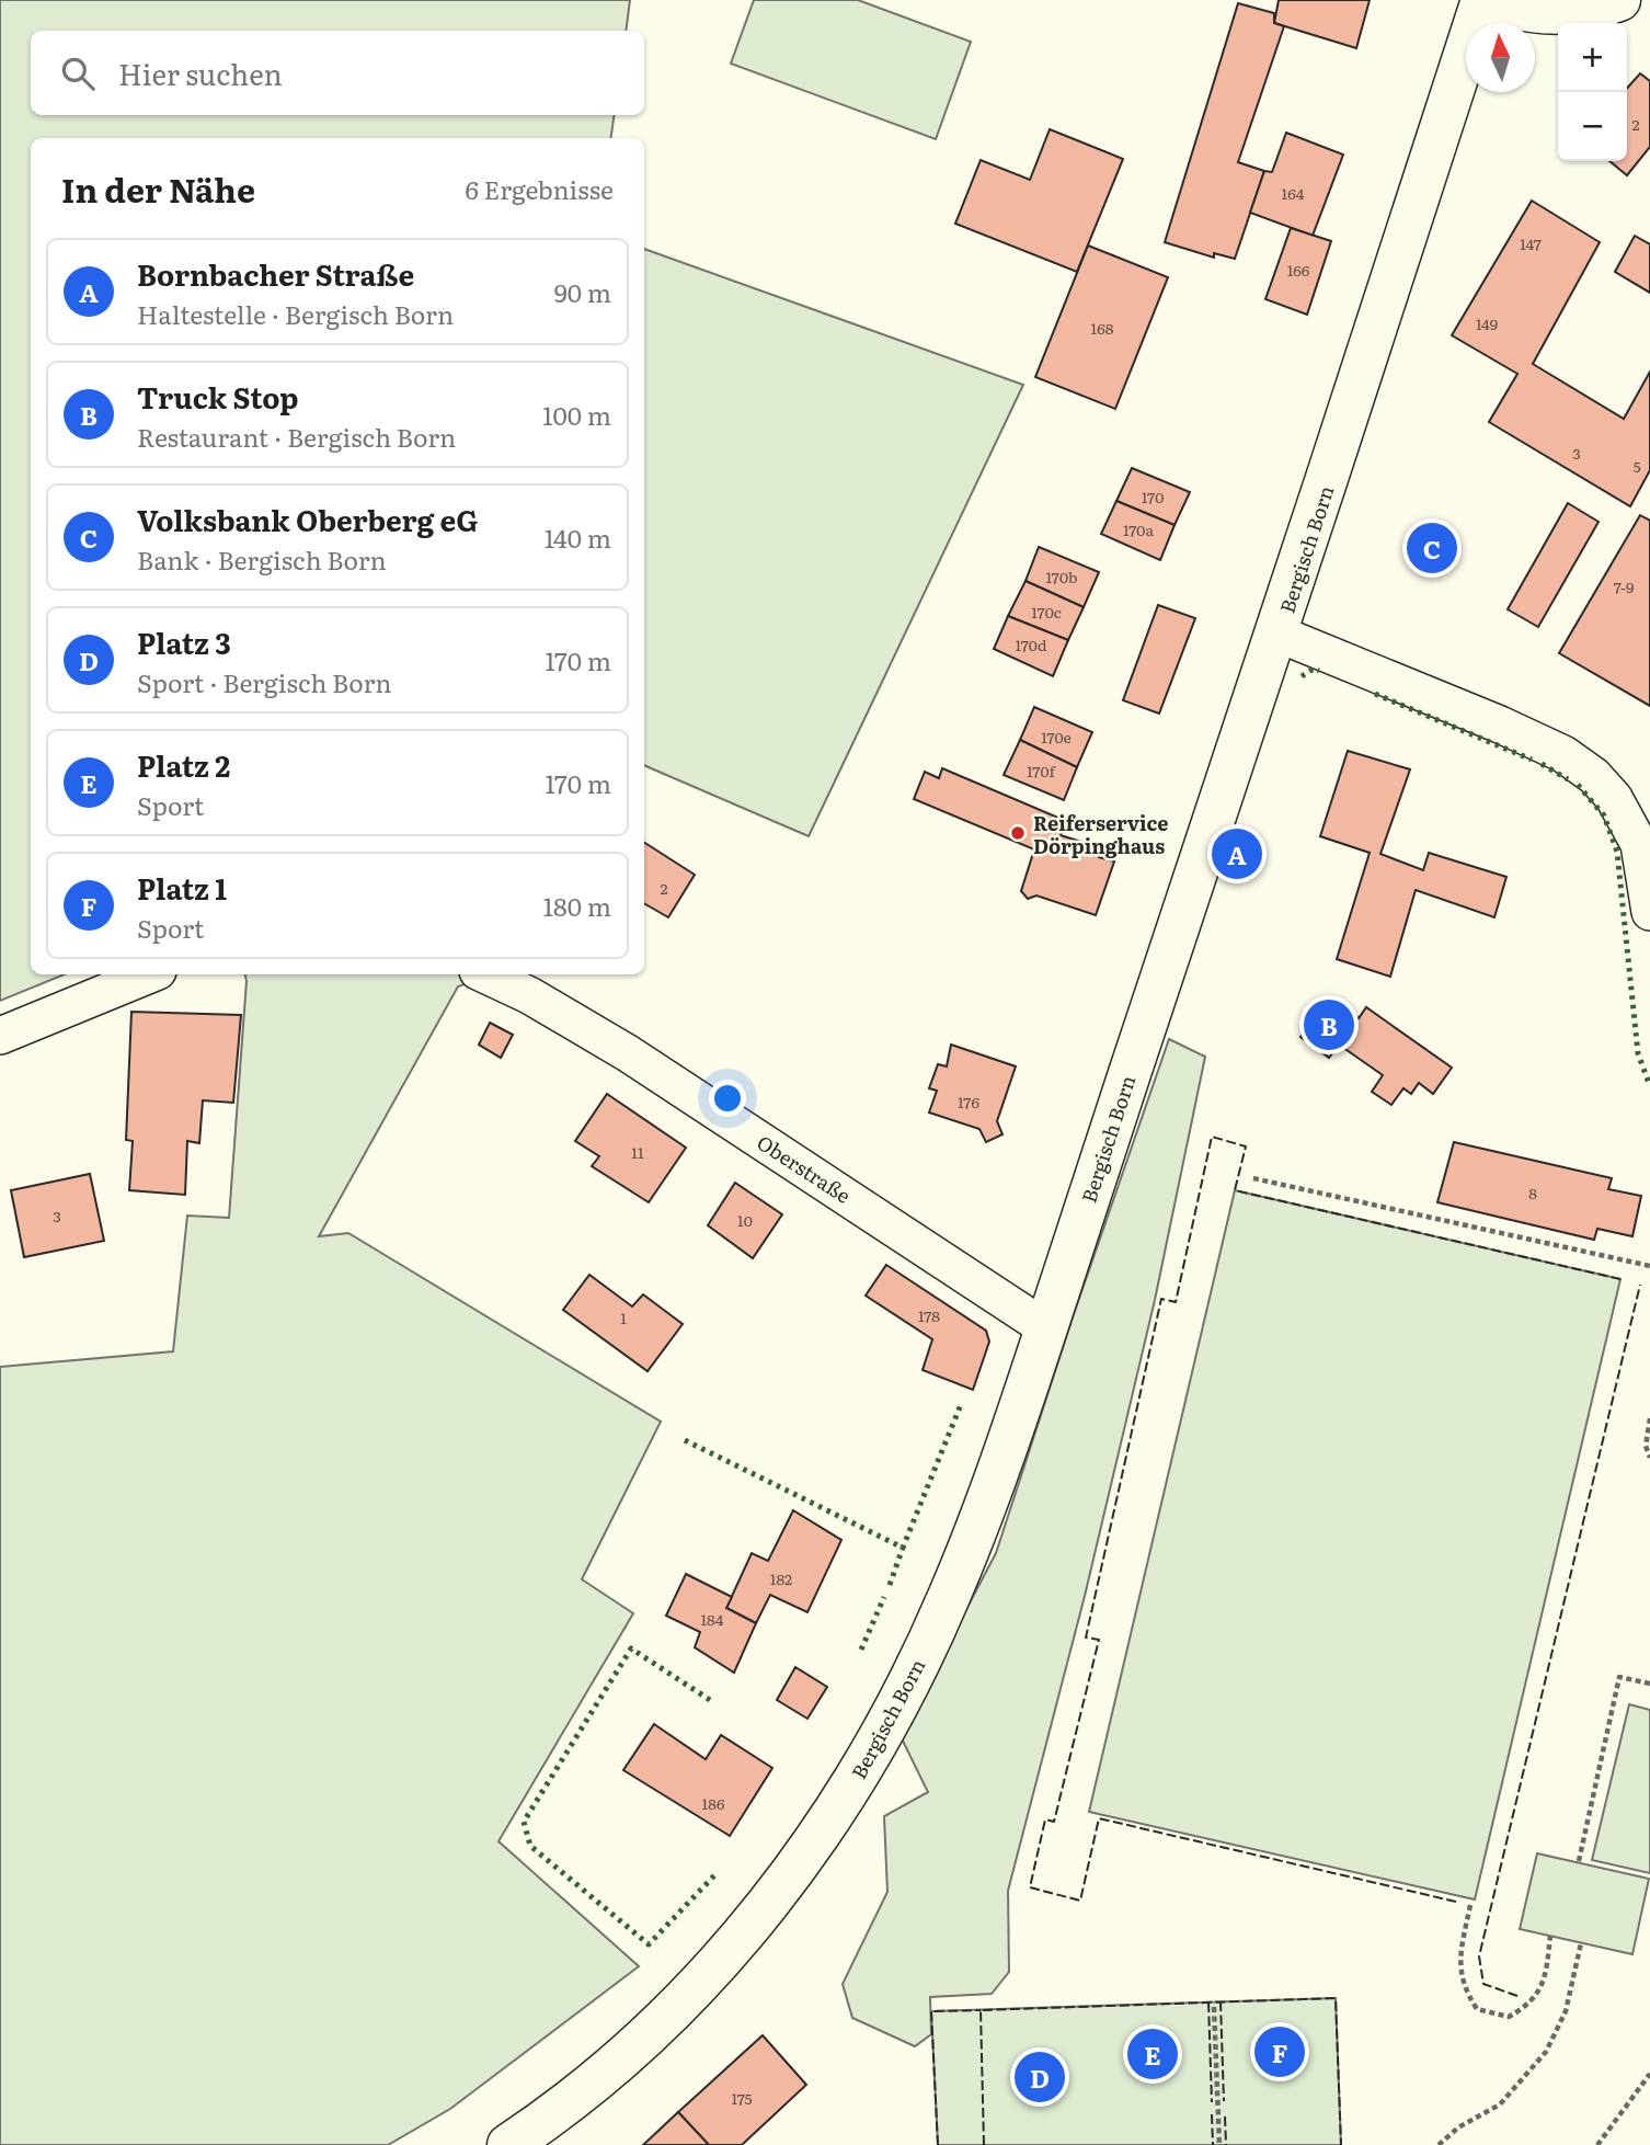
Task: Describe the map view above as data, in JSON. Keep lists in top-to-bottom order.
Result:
{
  "streets": {
    "main road": ["Bergisch Born"],
    "street": ["Oberstraße"]
  },
  "crossings": [
    ["Bergisch Born", "Oberstraße"]
  ],
  "places": ["Reiferservice Dörpinghaus"],
  "house_numbers": [
    "2",
    "164",
    "147",
    "166",
    "149",
    "168",
    "3",
    "5",
    "170",
    "170a",
    "170b",
    "7-9",
    "170c",
    "170d",
    "170e",
    "170f",
    "2",
    "176",
    "11",
    "8",
    "3",
    "10",
    "178",
    "1",
    "182",
    "184",
    "186",
    "175"
  ],
  "north": "top",
  "page": {
    "map_buttons": ["+", "−"],
    "search": "Hier suchen",
    "heading": ["In der Nähe", "6 Ergebnisse"],
    "list": [
      {
        "mark": "A",
        "name": "Bornbacher Straße",
        "note": "Haltestelle · Bergisch Born",
        "value": "90 m"
      },
      {
        "mark": "B",
        "name": "Truck Stop",
        "note": "Restaurant · Bergisch Born",
        "value": "100 m"
      },
      {
        "mark": "C",
        "name": "Volksbank Oberberg eG",
        "note": "Bank · Bergisch Born",
        "value": "140 m"
      },
      {
        "mark": "D",
        "name": "Platz 3",
        "note": "Sport · Bergisch Born",
        "value": "170 m"
      },
      {
        "mark": "E",
        "name": "Platz 2",
        "note": "Sport",
        "value": "170 m"
      },
      {
        "mark": "F",
        "name": "Platz 1",
        "note": "Sport",
        "value": "180 m"
      }
    ],
    "pins": [
      "C",
      "A",
      "B",
      "F",
      "E",
      "D"
    ]
  }
}
